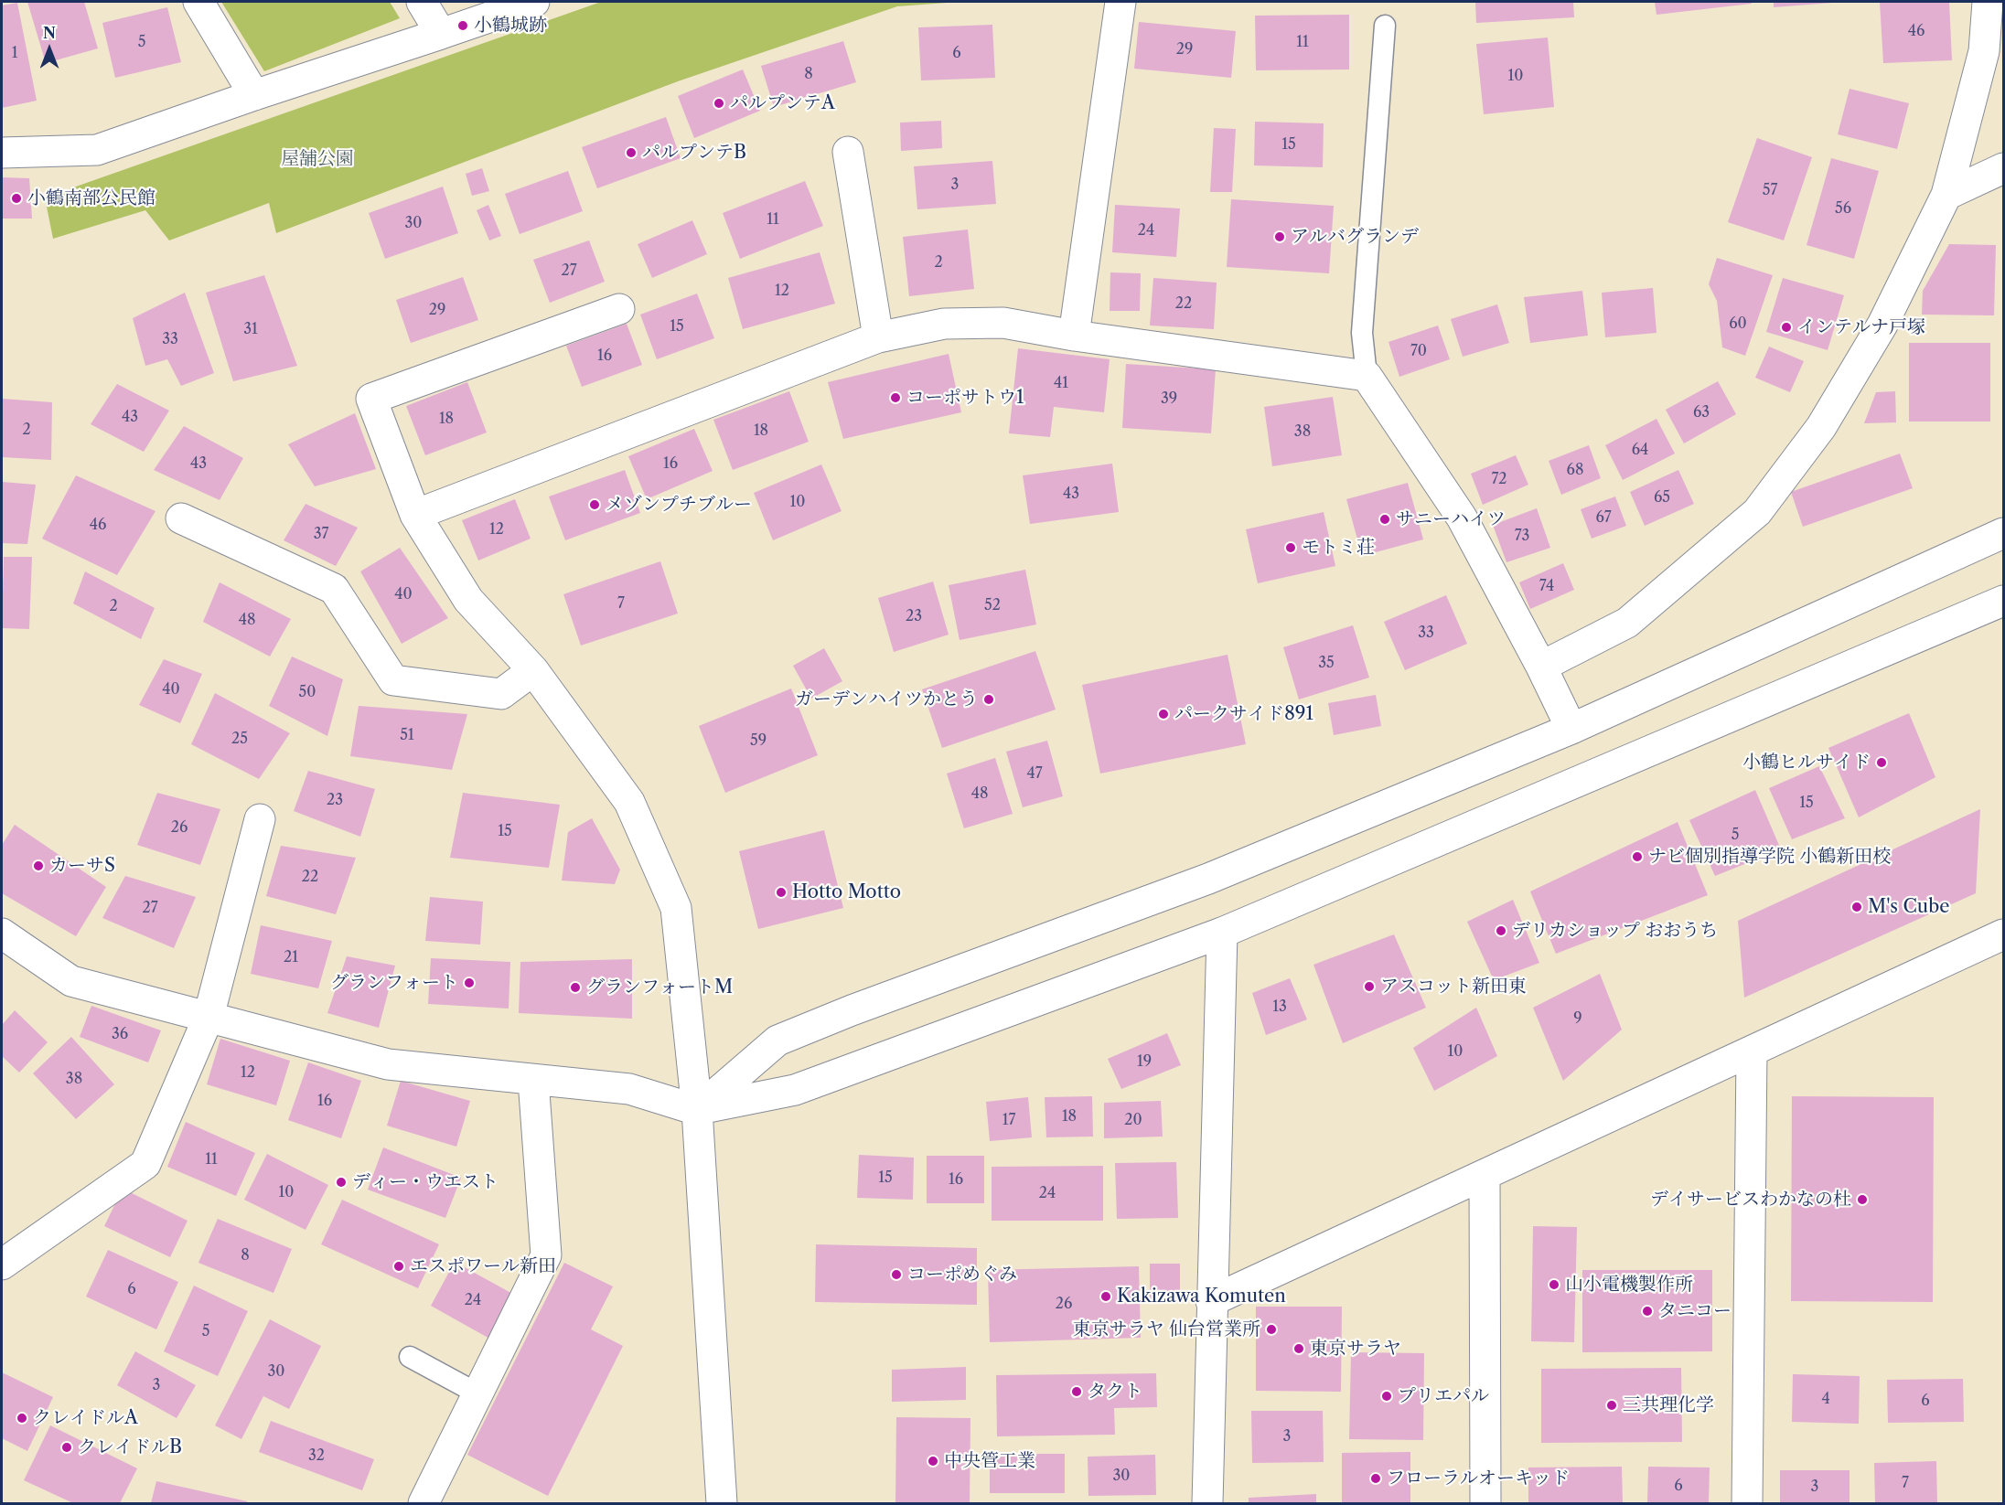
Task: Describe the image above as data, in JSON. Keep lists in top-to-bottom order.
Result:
{
  "parks": ["屋舗公園"],
  "places": [
    "小鶴城跡",
    "パルプンテA",
    "パルプンテB",
    "小鶴南部公民館",
    "アルバグランデ",
    "インテルナ戸塚",
    "コーポサトウ1",
    "メゾンプチブルー",
    "サニーハイツ",
    "モトミ荘",
    "ガーデンハイツかとう",
    "パークサイド891",
    "小鶴ヒルサイド",
    "ナビ個別指導学院 小鶴新田校",
    "カーサS",
    "Hotto Motto",
    "M's Cube",
    "デリカショップ おおうち",
    "グランフォート",
    "アスコット新田東",
    "グランフォートM",
    "ディー・ウエスト",
    "デイサービスわかなの杜",
    "エスポワール新田",
    "コーポめぐみ",
    "山小電機製作所",
    "Kakizawa Komuten",
    "タニコー",
    "東京サラヤ 仙台営業所",
    "東京サラヤ",
    "タクト",
    "プリエパル",
    "三共理化学",
    "クレイドルA",
    "クレイドルB",
    "中央管工業",
    "フローラルオーキッド"
  ],
  "house_numbers": [
    "46",
    "5",
    "11",
    "29",
    "1",
    "6",
    "8",
    "10",
    "15",
    "3",
    "57",
    "56",
    "11",
    "30",
    "24",
    "2",
    "27",
    "12",
    "22",
    "29",
    "60",
    "15",
    "31",
    "33",
    "70",
    "16",
    "41",
    "39",
    "63",
    "43",
    "18",
    "2",
    "18",
    "38",
    "64",
    "43",
    "16",
    "68",
    "72",
    "43",
    "65",
    "10",
    "67",
    "46",
    "12",
    "37",
    "73",
    "74",
    "40",
    "7",
    "52",
    "2",
    "23",
    "48",
    "33",
    "35",
    "40",
    "50",
    "51",
    "25",
    "59",
    "47",
    "48",
    "23",
    "15",
    "26",
    "15",
    "5",
    "22",
    "27",
    "21",
    "13",
    "9",
    "36",
    "10",
    "19",
    "12",
    "38",
    "16",
    "18",
    "17",
    "20",
    "11",
    "15",
    "16",
    "10",
    "24",
    "8",
    "6",
    "24",
    "26",
    "5",
    "30",
    "3",
    "4",
    "6",
    "3",
    "32",
    "30",
    "7",
    "6",
    "3"
  ],
  "north": "top"
}
